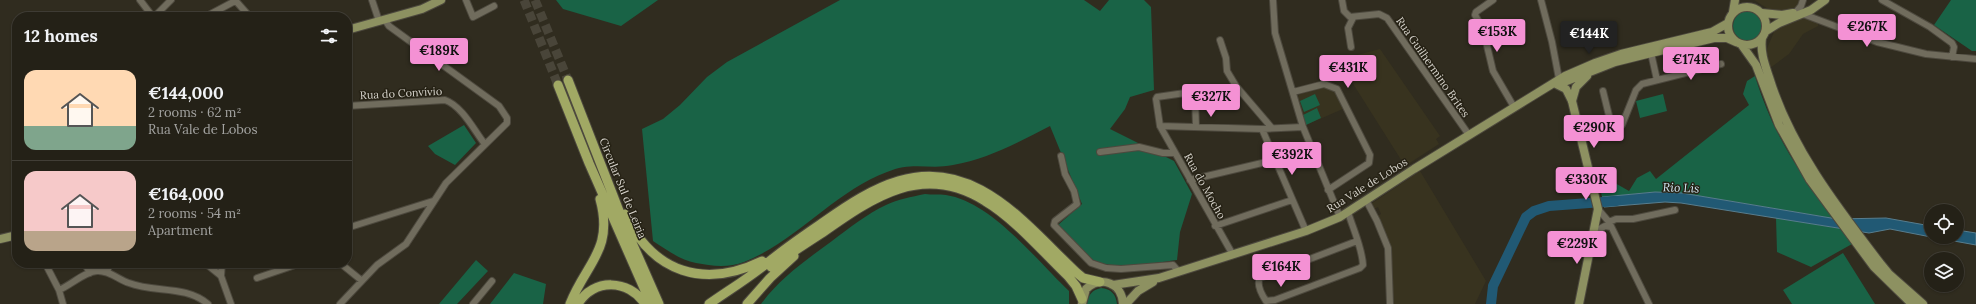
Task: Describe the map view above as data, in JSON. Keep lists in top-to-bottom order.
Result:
{
  "streets": {
    "highway": ["Circular Sul de Leiria"],
    "main road": ["Rua Vale de Lobos"],
    "street": ["Rua Guilhermino Brites", "Rua do Convívio", "Rua do Mocho"]
  },
  "crossings": [
    ["Rua Guilhermino Brites", "Rua Vale de Lobos"],
    ["Rua Vale de Lobos", "Rua do Mocho"]
  ],
  "water": ["Rio Lis"],
  "page": {
    "heading": "12 homes",
    "price": [
      "€267K",
      "€153K",
      "€144K",
      "€189K",
      "€174K",
      "€431K",
      "€327K",
      "€290K",
      "€392K",
      "€330K",
      "€229K",
      "€164K"
    ],
    "list": [
      {
        "name": "€144,000",
        "note": "2 rooms · 62 m² · Rua Vale de Lobos"
      },
      {
        "name": "€164,000",
        "note": "2 rooms · 54 m² · Apartment"
      }
    ]
  }
}
